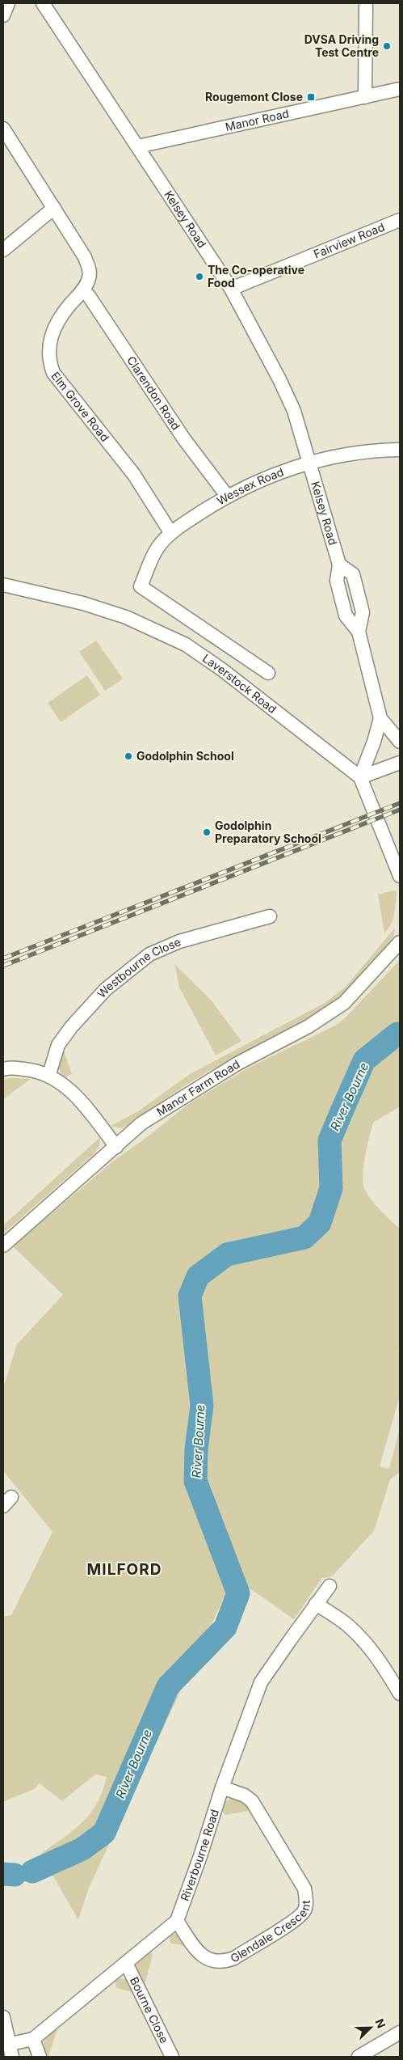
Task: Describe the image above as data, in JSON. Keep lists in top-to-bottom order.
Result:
{
  "streets": {
    "street": [
      "Manor Road",
      "Kelsey Road",
      "Fairview Road",
      "Clarendon Road",
      "Elm Grove Road",
      "Wessex Road",
      "Laverstock Road",
      "Westbourne Close",
      "Manor Farm Road",
      "Riverbourne Road",
      "Glendale Crescent",
      "Bourne Close"
    ]
  },
  "crossings": [
    ["Manor Road", "Kelsey Road"],
    ["Kelsey Road", "Fairview Road"],
    ["Kelsey Road", "Wessex Road"],
    ["Kelsey Road", "Laverstock Road"],
    ["Clarendon Road", "Elm Grove Road"],
    ["Clarendon Road", "Wessex Road"],
    ["Elm Grove Road", "Wessex Road"],
    ["Wessex Road", "Laverstock Road"],
    ["Riverbourne Road", "Glendale Crescent"]
  ],
  "districts": ["MILFORD"],
  "water": ["River Bourne"],
  "places": {
    "other": [
      "DVSA Driving Test Centre",
      "The Co-operative Food",
      "Godolphin School",
      "Godolphin Preparatory School"
    ],
    "transit": ["Rougemont Close"]
  },
  "north": "top right"
}
